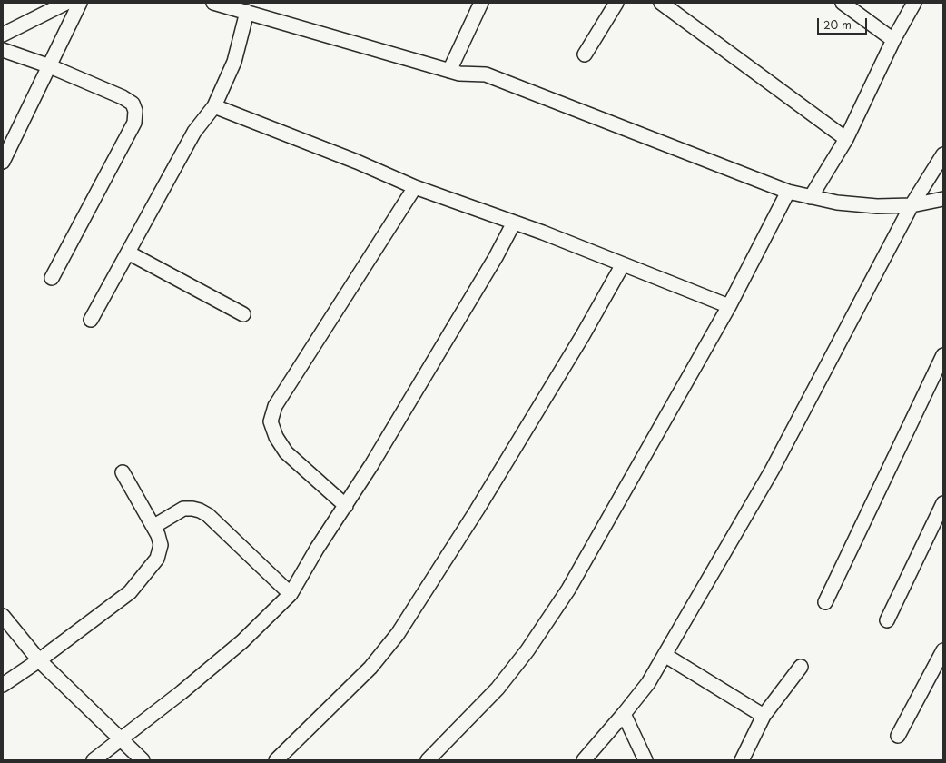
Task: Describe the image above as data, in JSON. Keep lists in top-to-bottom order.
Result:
{
  "scale_bar": "20 m"
}
